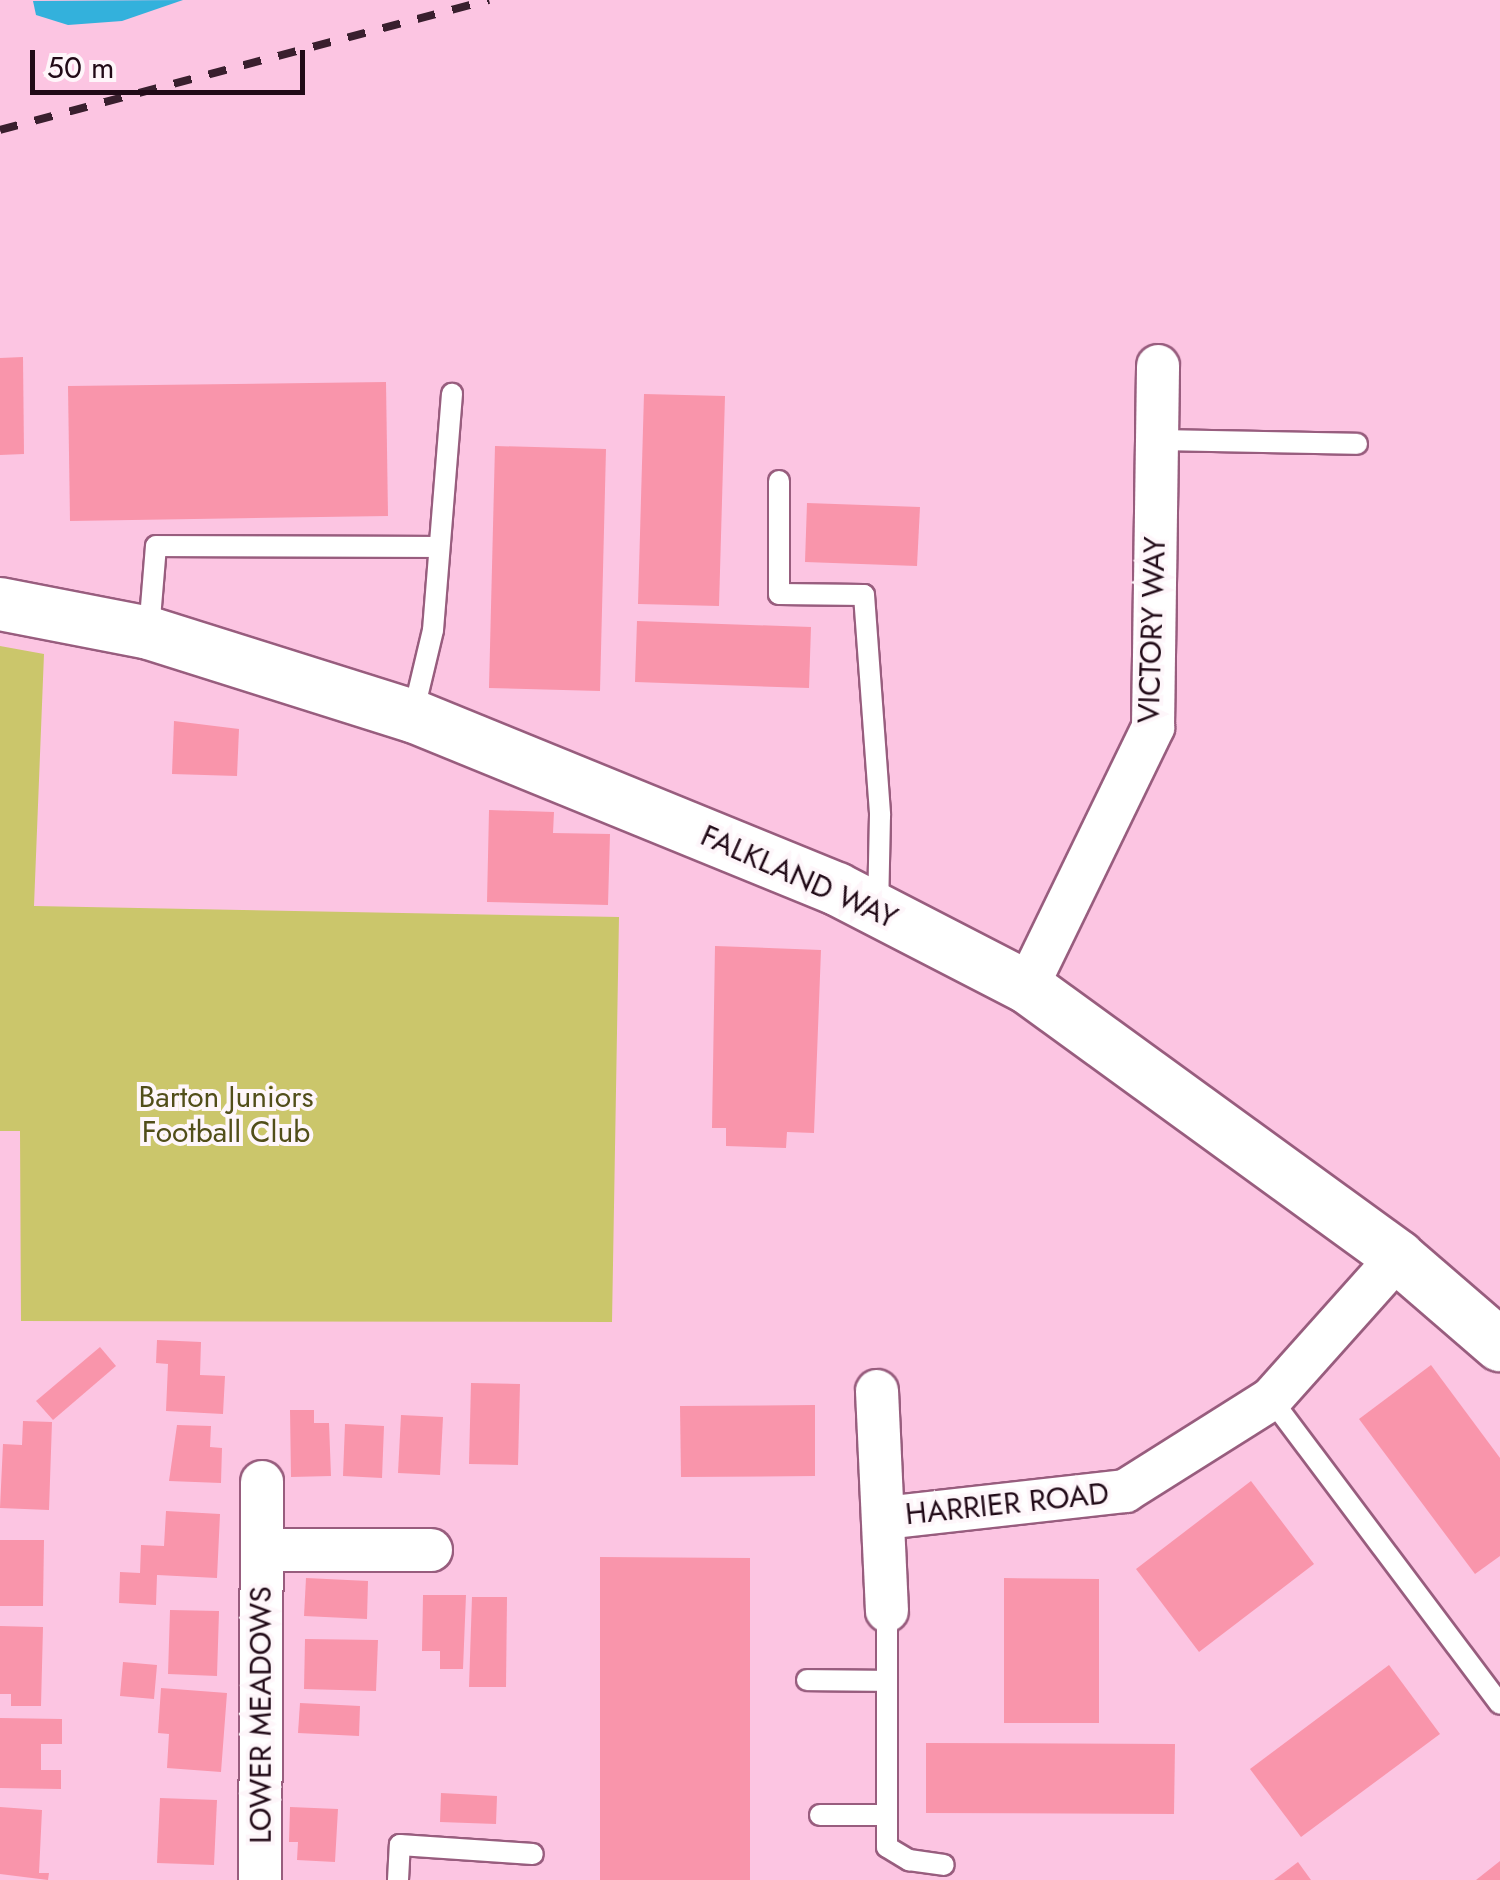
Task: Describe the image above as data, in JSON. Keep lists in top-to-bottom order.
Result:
{
  "streets": {
    "street": [
      "VICTORY WAY",
      "FALKLAND WAY",
      "HARRIER ROAD",
      "LOWER MEADOWS"
    ]
  },
  "crossings": [
    ["VICTORY WAY", "FALKLAND WAY"],
    ["FALKLAND WAY", "HARRIER ROAD"]
  ],
  "parks": ["Barton Juniors Football Club"],
  "scale_bar": "50 m"
}
